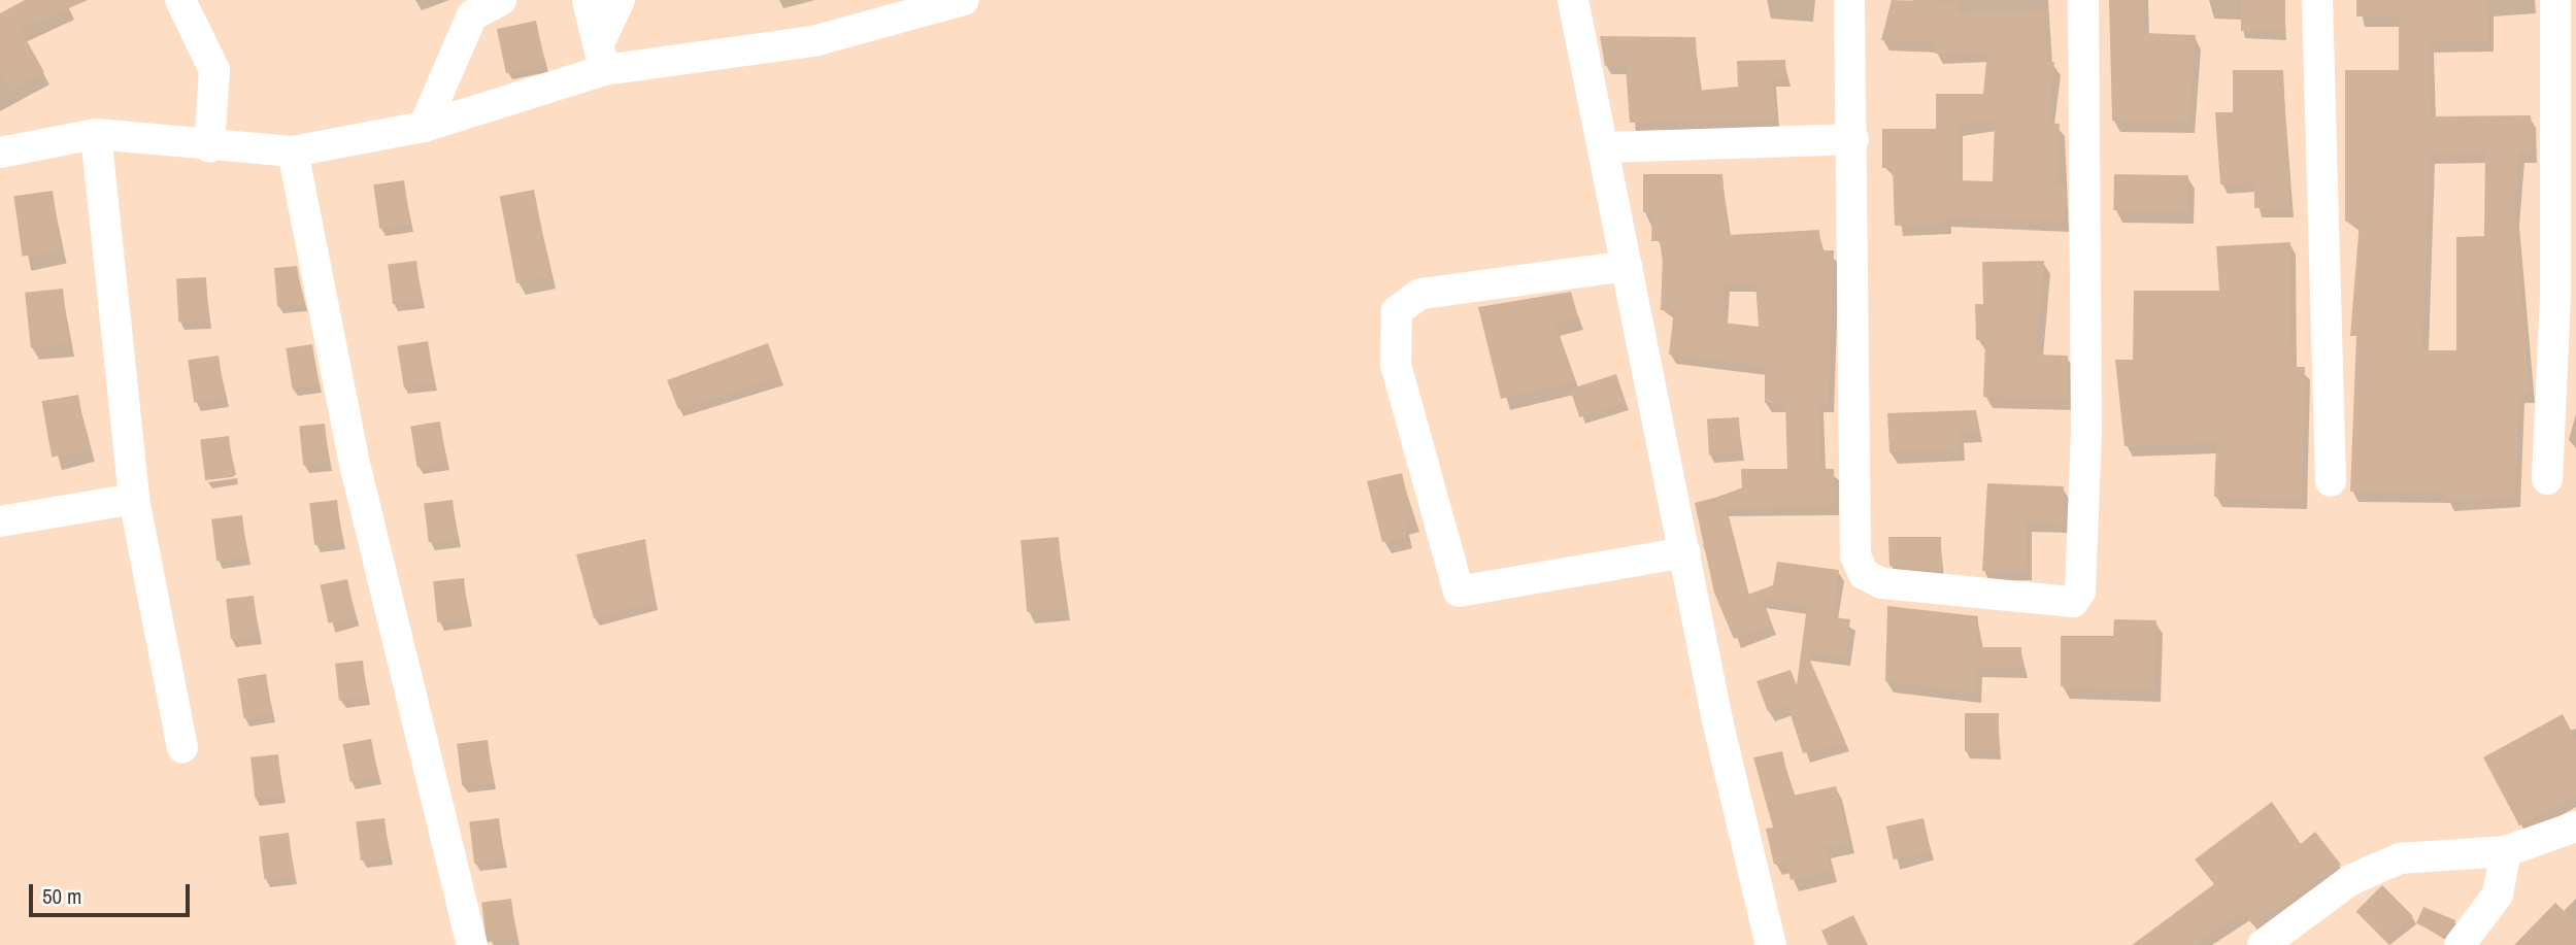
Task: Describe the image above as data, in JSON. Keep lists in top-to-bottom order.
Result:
{
  "scale_bar": "50 m"
}
